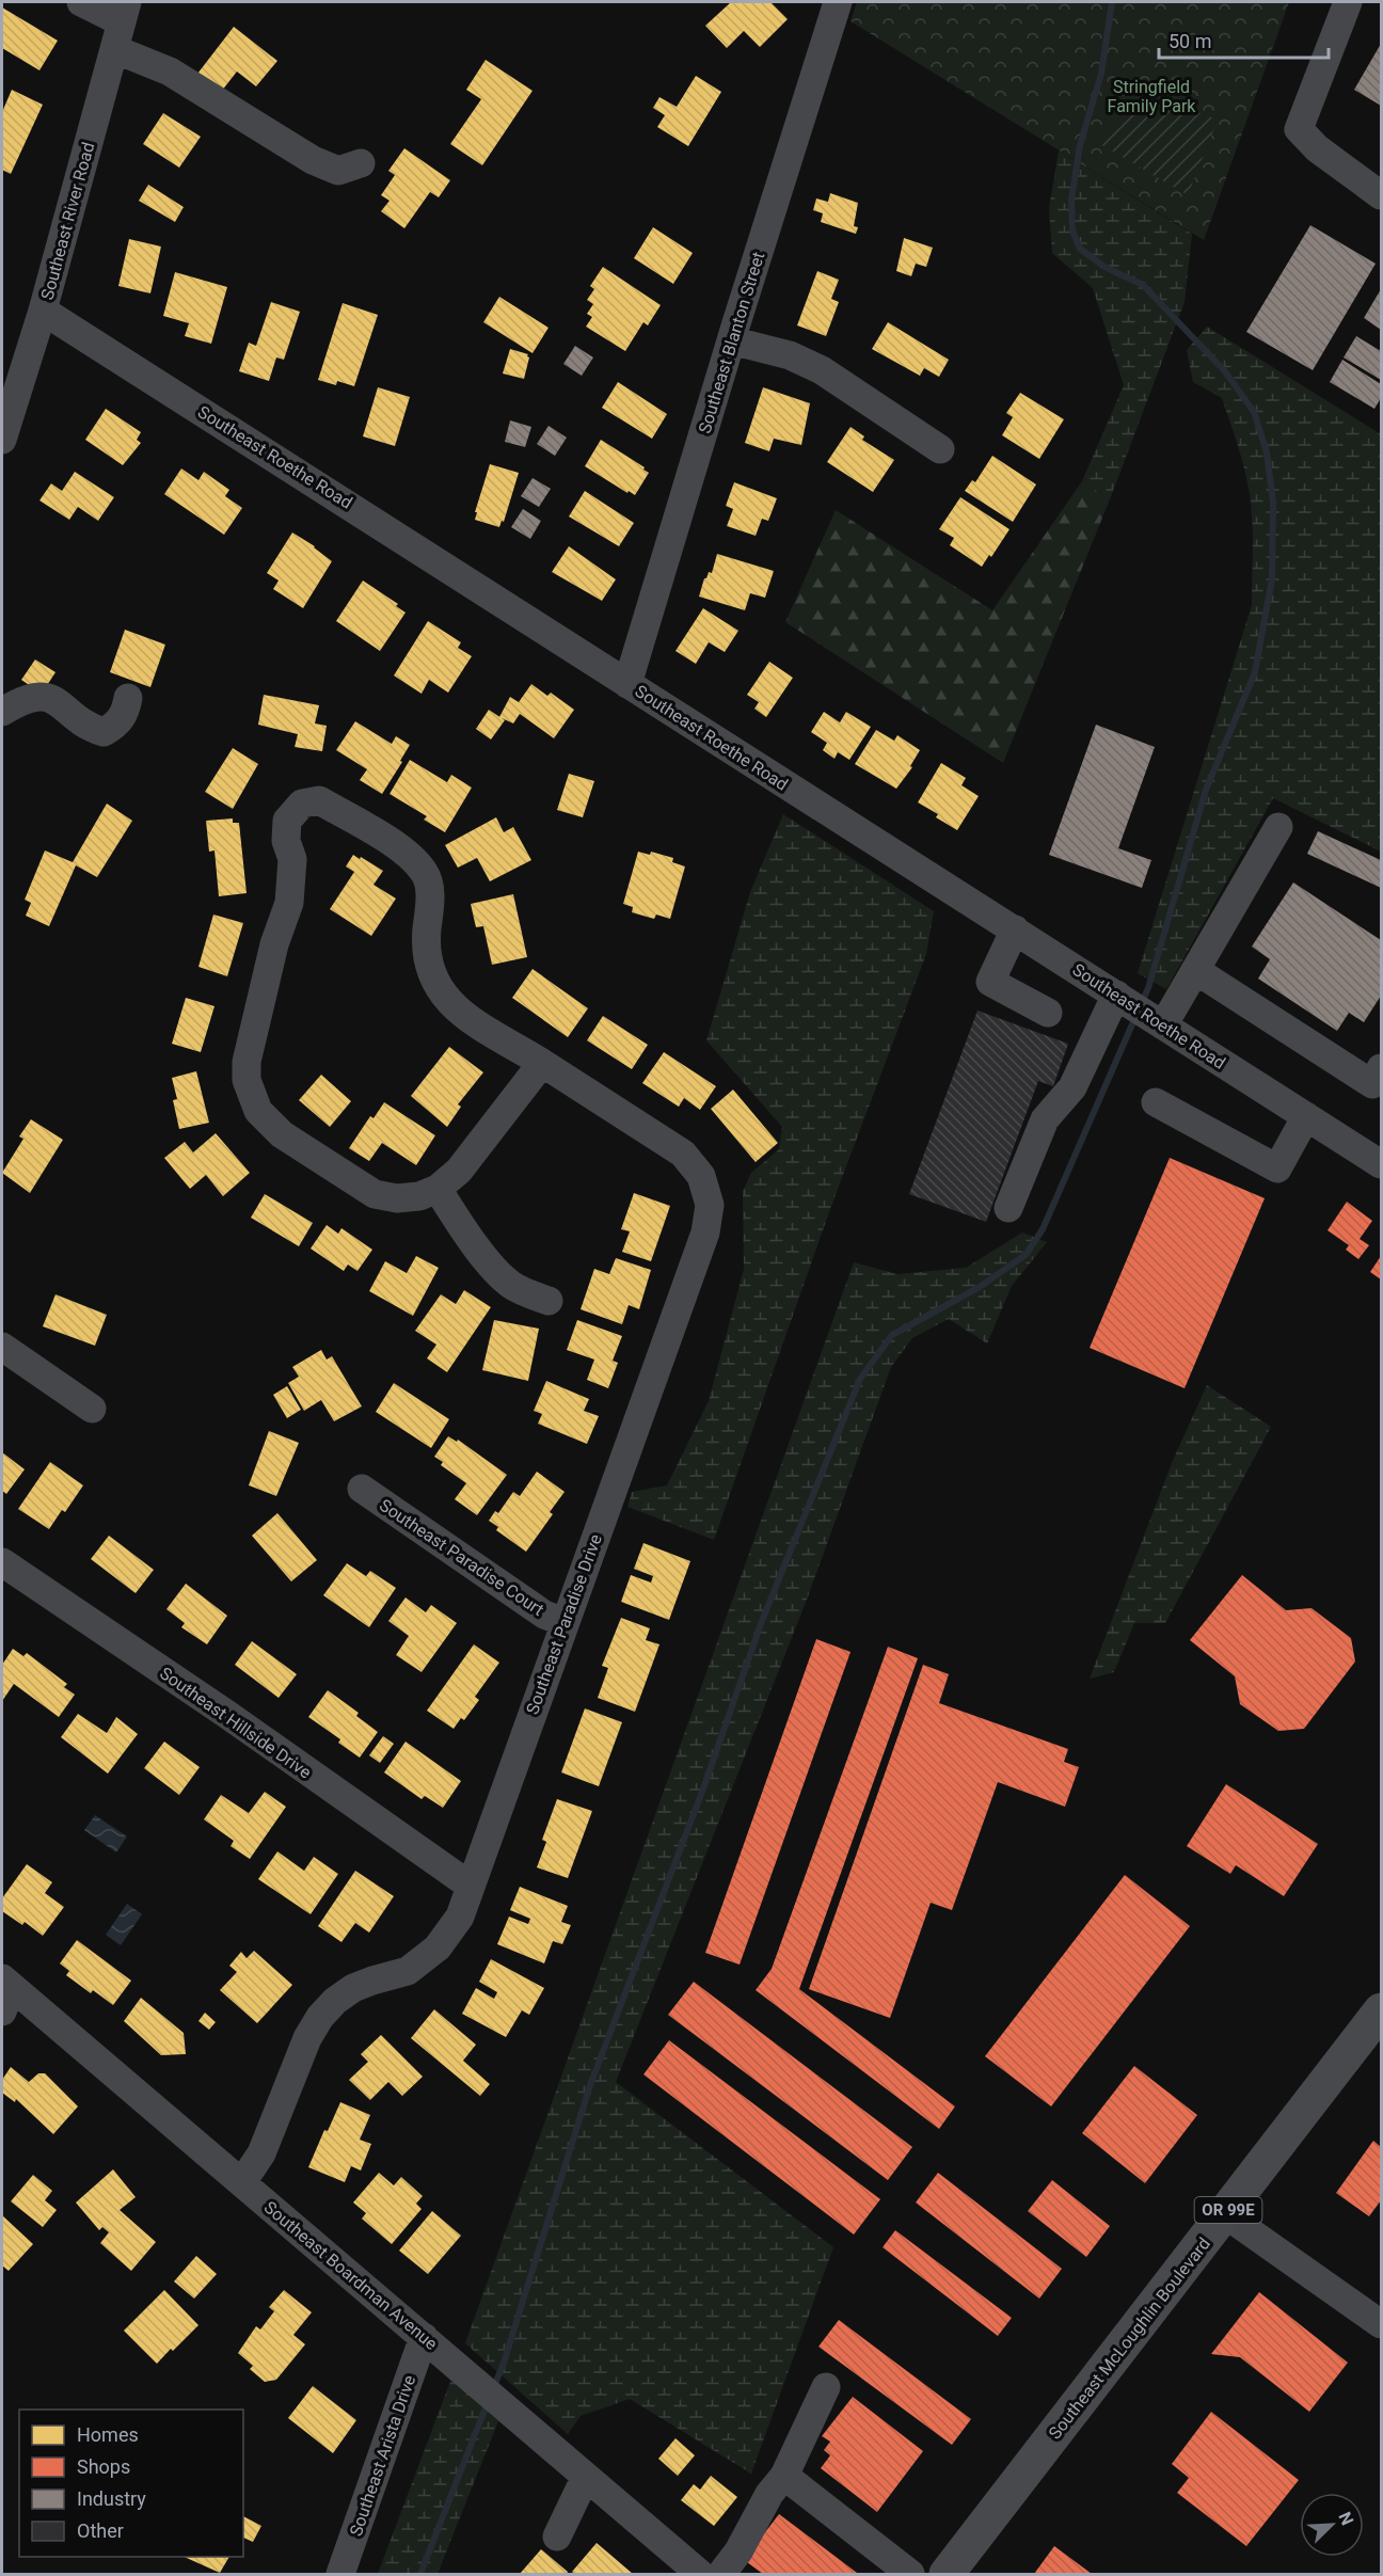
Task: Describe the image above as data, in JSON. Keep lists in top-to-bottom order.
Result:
{
  "streets": {
    "main road": ["OR 99E", "Southeast McLoughlin Boulevard"],
    "street": [
      "Southeast River Road",
      "Southeast Blanton Street",
      "Southeast Roethe Road",
      "Southeast Paradise Court",
      "Southeast Paradise Drive",
      "Southeast Hillside Drive",
      "Southeast Boardman Avenue",
      "Southeast Arista Drive"
    ]
  },
  "crossings": [
    ["Southeast River Road", "Southeast Roethe Road"],
    ["Southeast Blanton Street", "Southeast Roethe Road"],
    ["Southeast Paradise Court", "Southeast Paradise Drive"],
    ["Southeast Paradise Drive", "Southeast Hillside Drive"],
    ["Southeast Paradise Drive", "Southeast Boardman Avenue"],
    ["Southeast Boardman Avenue", "Southeast Arista Drive"]
  ],
  "parks": ["Stringfield Family Park"],
  "legend": [
    "Homes",
    "Shops",
    "Industry",
    "Other"
  ],
  "scale_bar": "50 m",
  "north": "top right"
}
